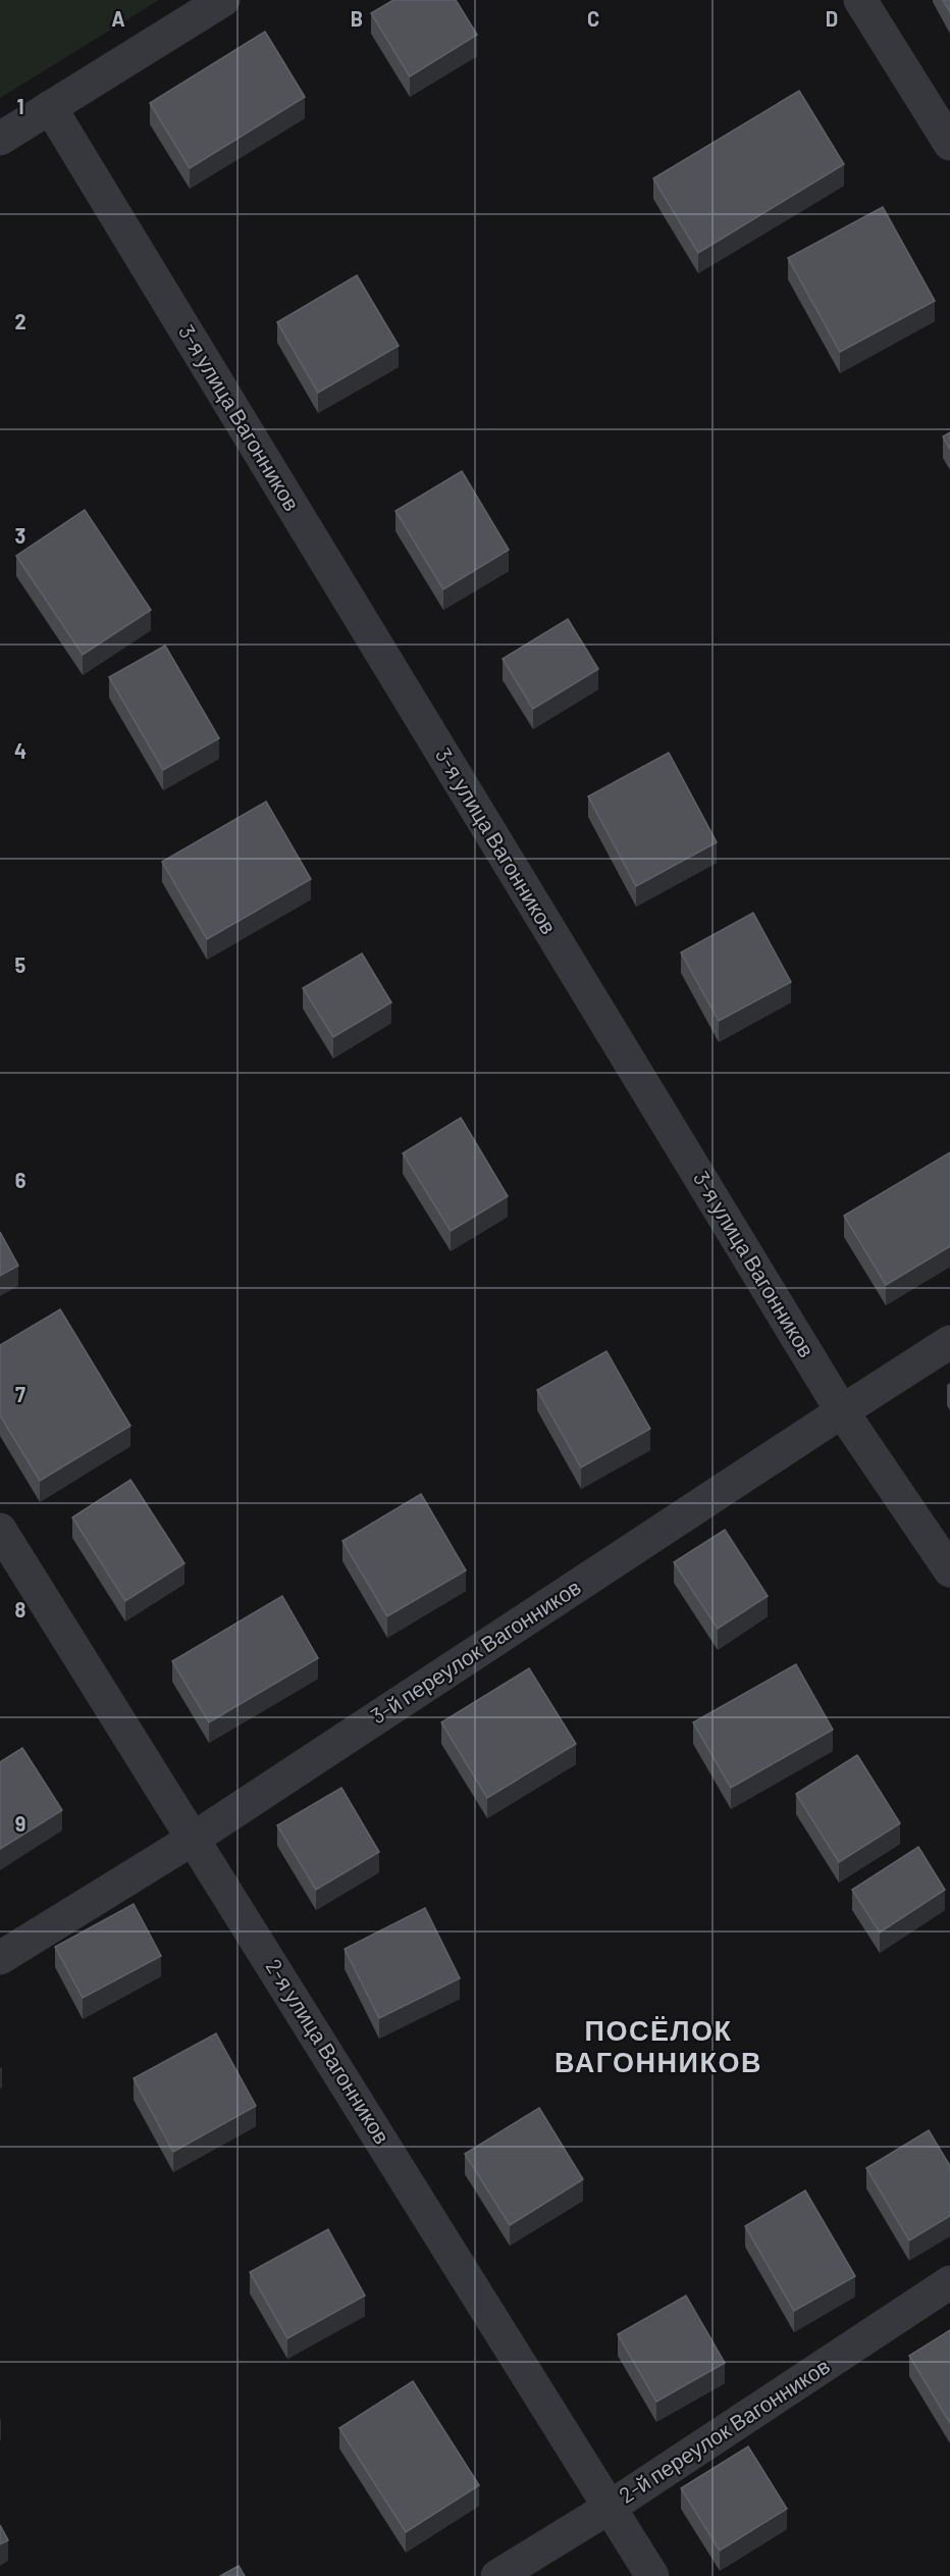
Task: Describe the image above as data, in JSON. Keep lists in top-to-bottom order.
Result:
{
  "streets": {
    "street": [
      "3-я улица Вагонников",
      "3-й переулок Вагонников",
      "2-я улица Вагонников",
      "2-й переулок Вагонников"
    ]
  },
  "crossings": [
    ["3-я улица Вагонников", "3-й переулок Вагонников"],
    ["3-й переулок Вагонников", "2-я улица Вагонников"],
    ["2-я улица Вагонников", "2-й переулок Вагонников"]
  ],
  "districts": ["ПОСЁЛОК ВАГОННИКОВ"],
  "grid": {
    "columns": [
      "A",
      "B",
      "C",
      "D"
    ],
    "rows": [
      "1",
      "2",
      "3",
      "4",
      "5",
      "6",
      "7",
      "8",
      "9"
    ]
  }
}
